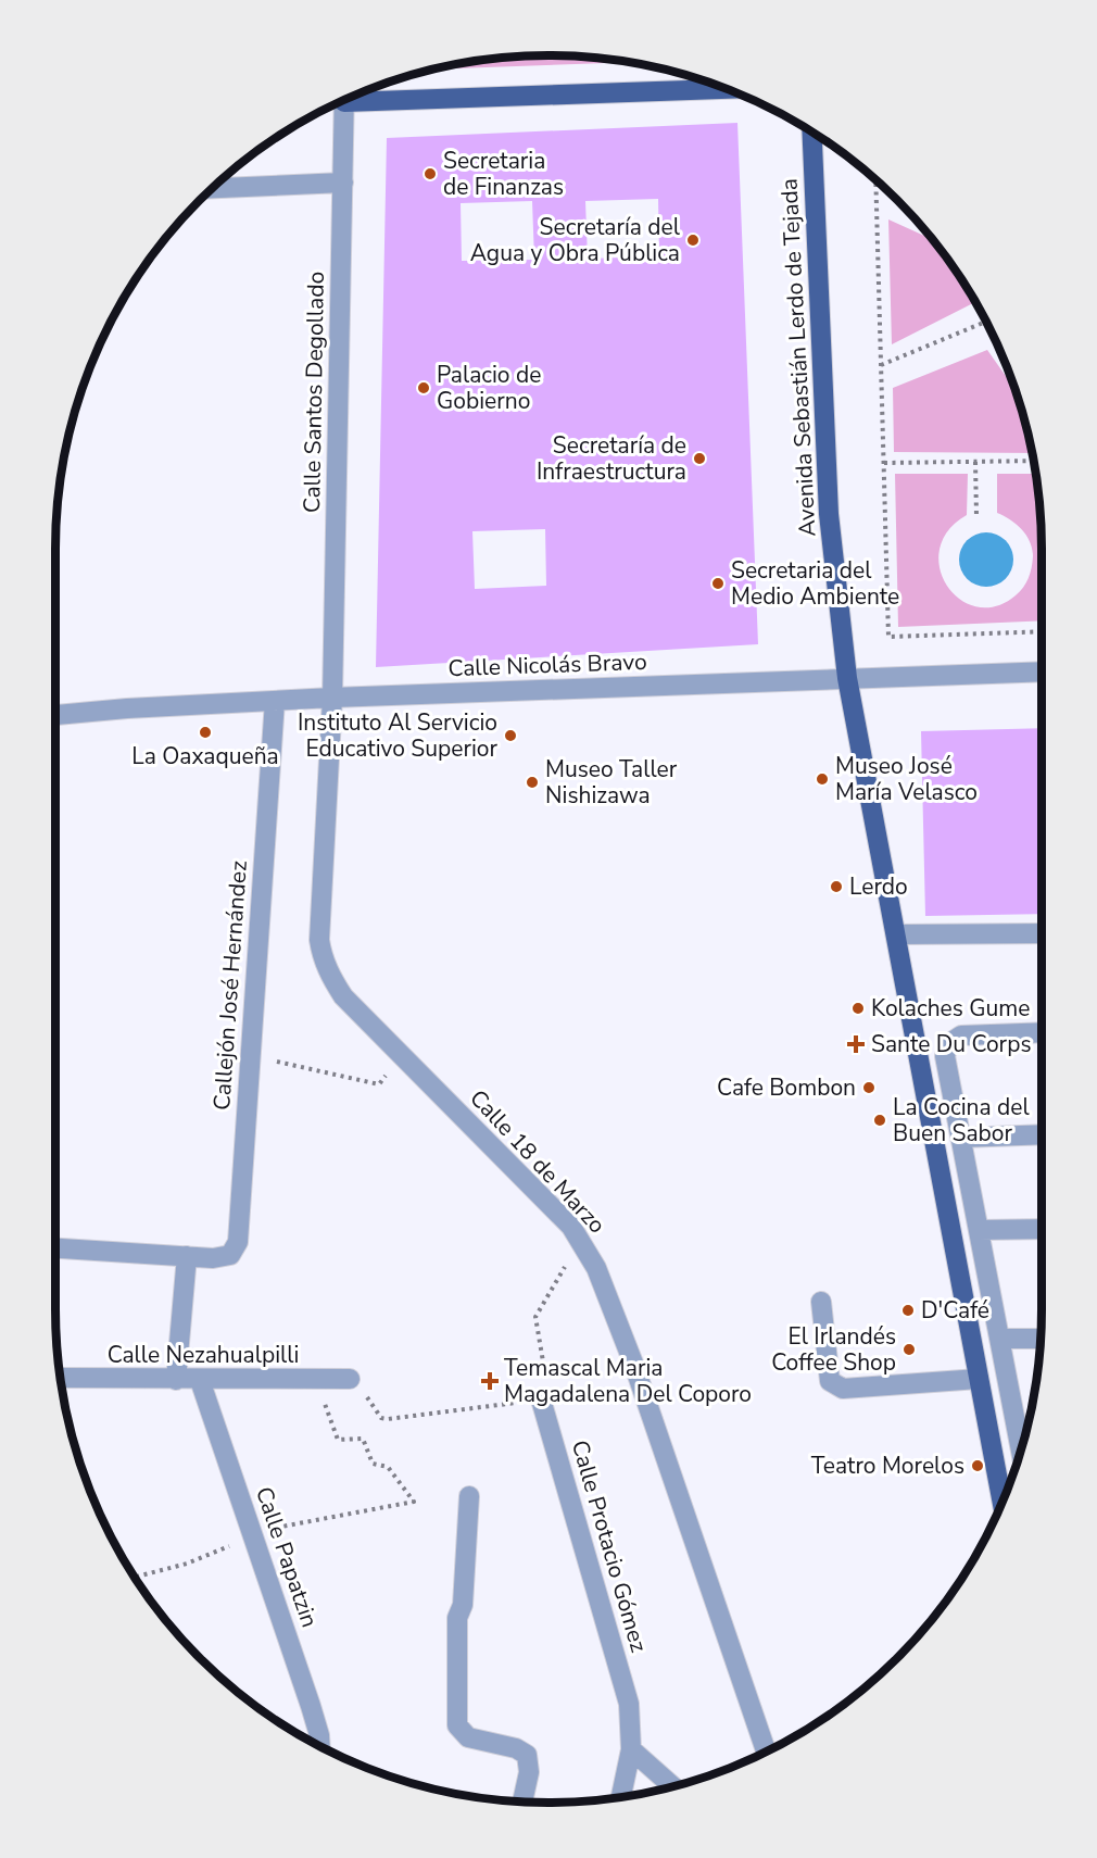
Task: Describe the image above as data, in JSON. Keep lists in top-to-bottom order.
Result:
{
  "streets": {
    "main road": ["Avenida Sebastián Lerdo de Tejada"],
    "street": [
      "Calle Santos Degollado",
      "Calle Nicolás Bravo",
      "Callejón José Hernández",
      "Calle 18 de Marzo",
      "Calle Nezahualpilli",
      "Calle Protacio Gómez",
      "Calle Papatzin"
    ]
  },
  "crossings": [
    ["Avenida Sebastián Lerdo de Tejada", "Calle Nicolás Bravo"],
    ["Calle Santos Degollado", "Calle Nicolás Bravo"],
    ["Calle Santos Degollado", "Calle 18 de Marzo"],
    ["Calle Nicolás Bravo", "Callejón José Hernández"],
    ["Calle Nicolás Bravo", "Calle 18 de Marzo"],
    ["Calle Nezahualpilli", "Calle Papatzin"]
  ],
  "places": {
    "other": [
      "Secretaria de Finanzas",
      "Secretaría del Agua y Obra Pública",
      "Palacio de Gobierno",
      "Secretaría de Infraestructura",
      "Secretaria del Medio Ambiente",
      "La Oaxaqueña",
      "Instituto Al Servicio Educativo Superior",
      "Museo José María Velasco",
      "Museo Taller Nishizawa",
      "Lerdo",
      "Kolaches Gume",
      "Cafe Bombon",
      "La Cocina del Buen Sabor",
      "D'Café",
      "El Irlandés Coffee Shop",
      "Teatro Morelos"
    ],
    "health": ["Sante Du Corps", "Temascal Maria Magadalena Del Coporo"]
  }
}
